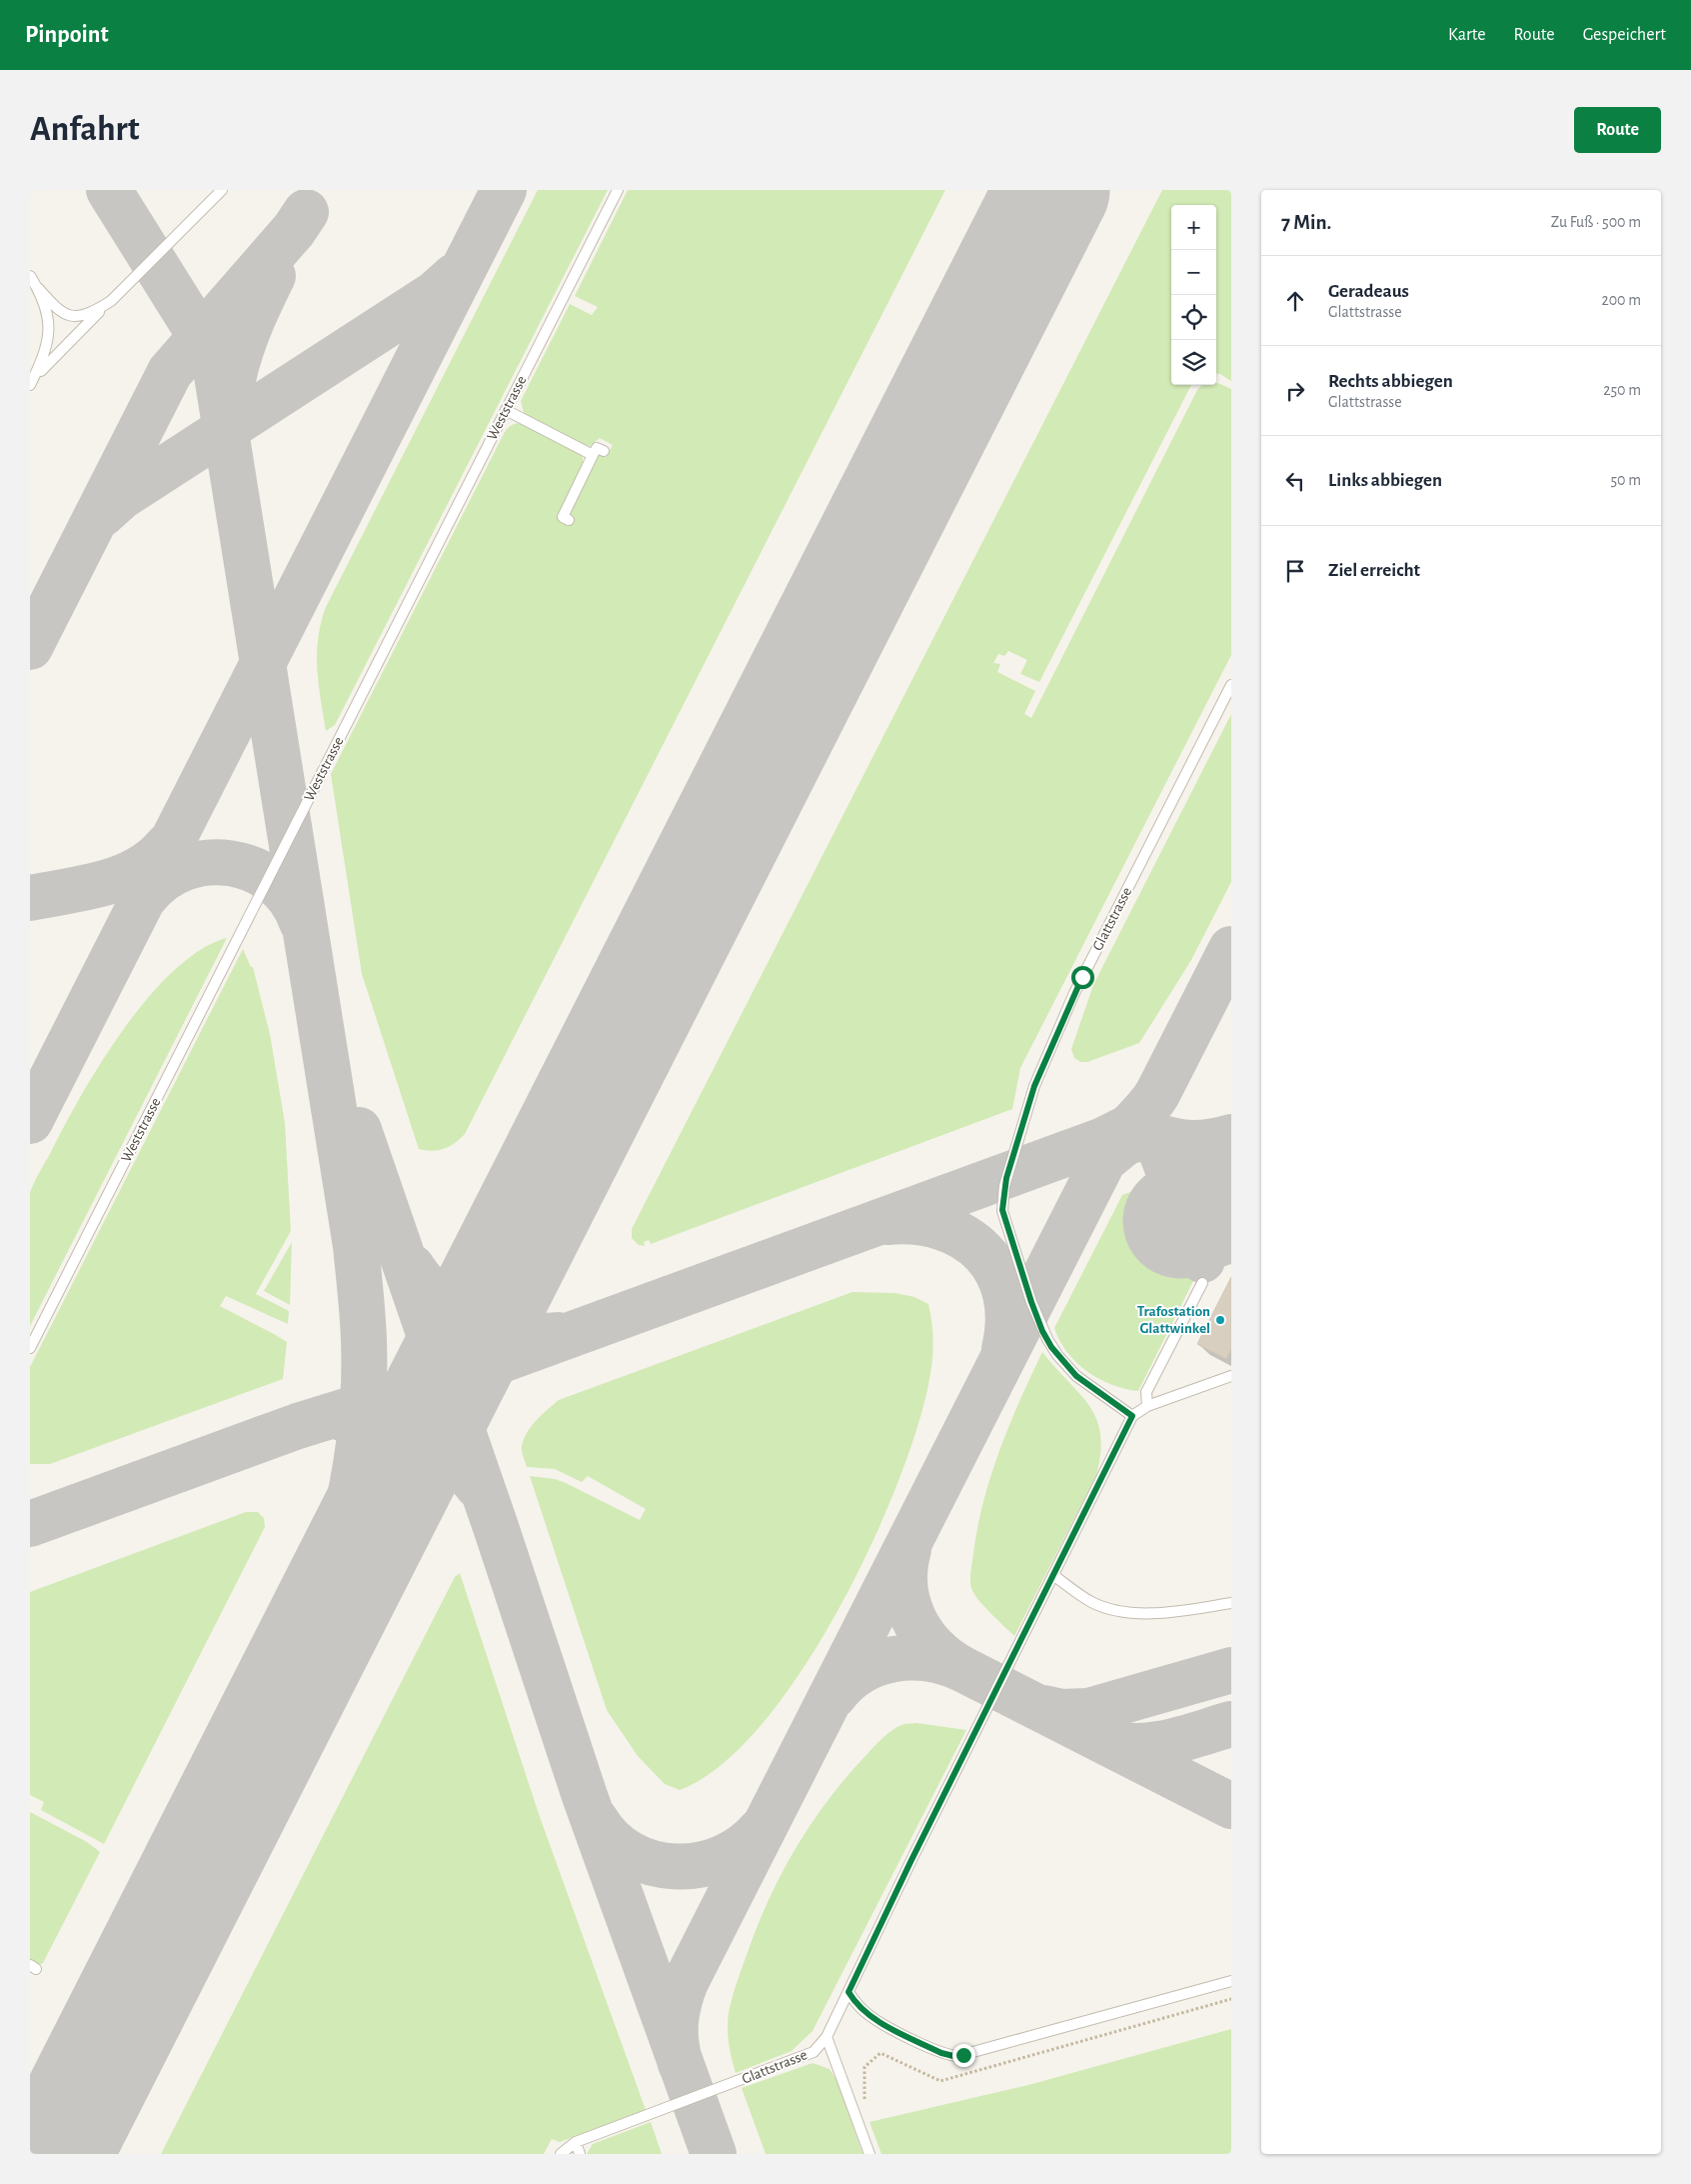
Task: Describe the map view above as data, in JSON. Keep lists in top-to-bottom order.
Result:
{
  "streets": {
    "lane": ["Weststrasse", "Glattstrasse"]
  },
  "places": ["Trafostation Glattwinkel"],
  "page": {
    "header": "Pinpoint",
    "nav": ["Karte", "Route", "Gespeichert"],
    "buttons": "Route",
    "title": "Anfahrt",
    "heading": ["7 Min.", "Zu Fuß · 500 m"],
    "map_buttons": ["+", "−"],
    "list": [
      ["Geradeaus", "Glattstrasse", "200 m"],
      ["Rechts abbiegen", "Glattstrasse", "250 m"],
      ["Links abbiegen", "50 m"],
      "Ziel erreicht"
    ]
  }
}
